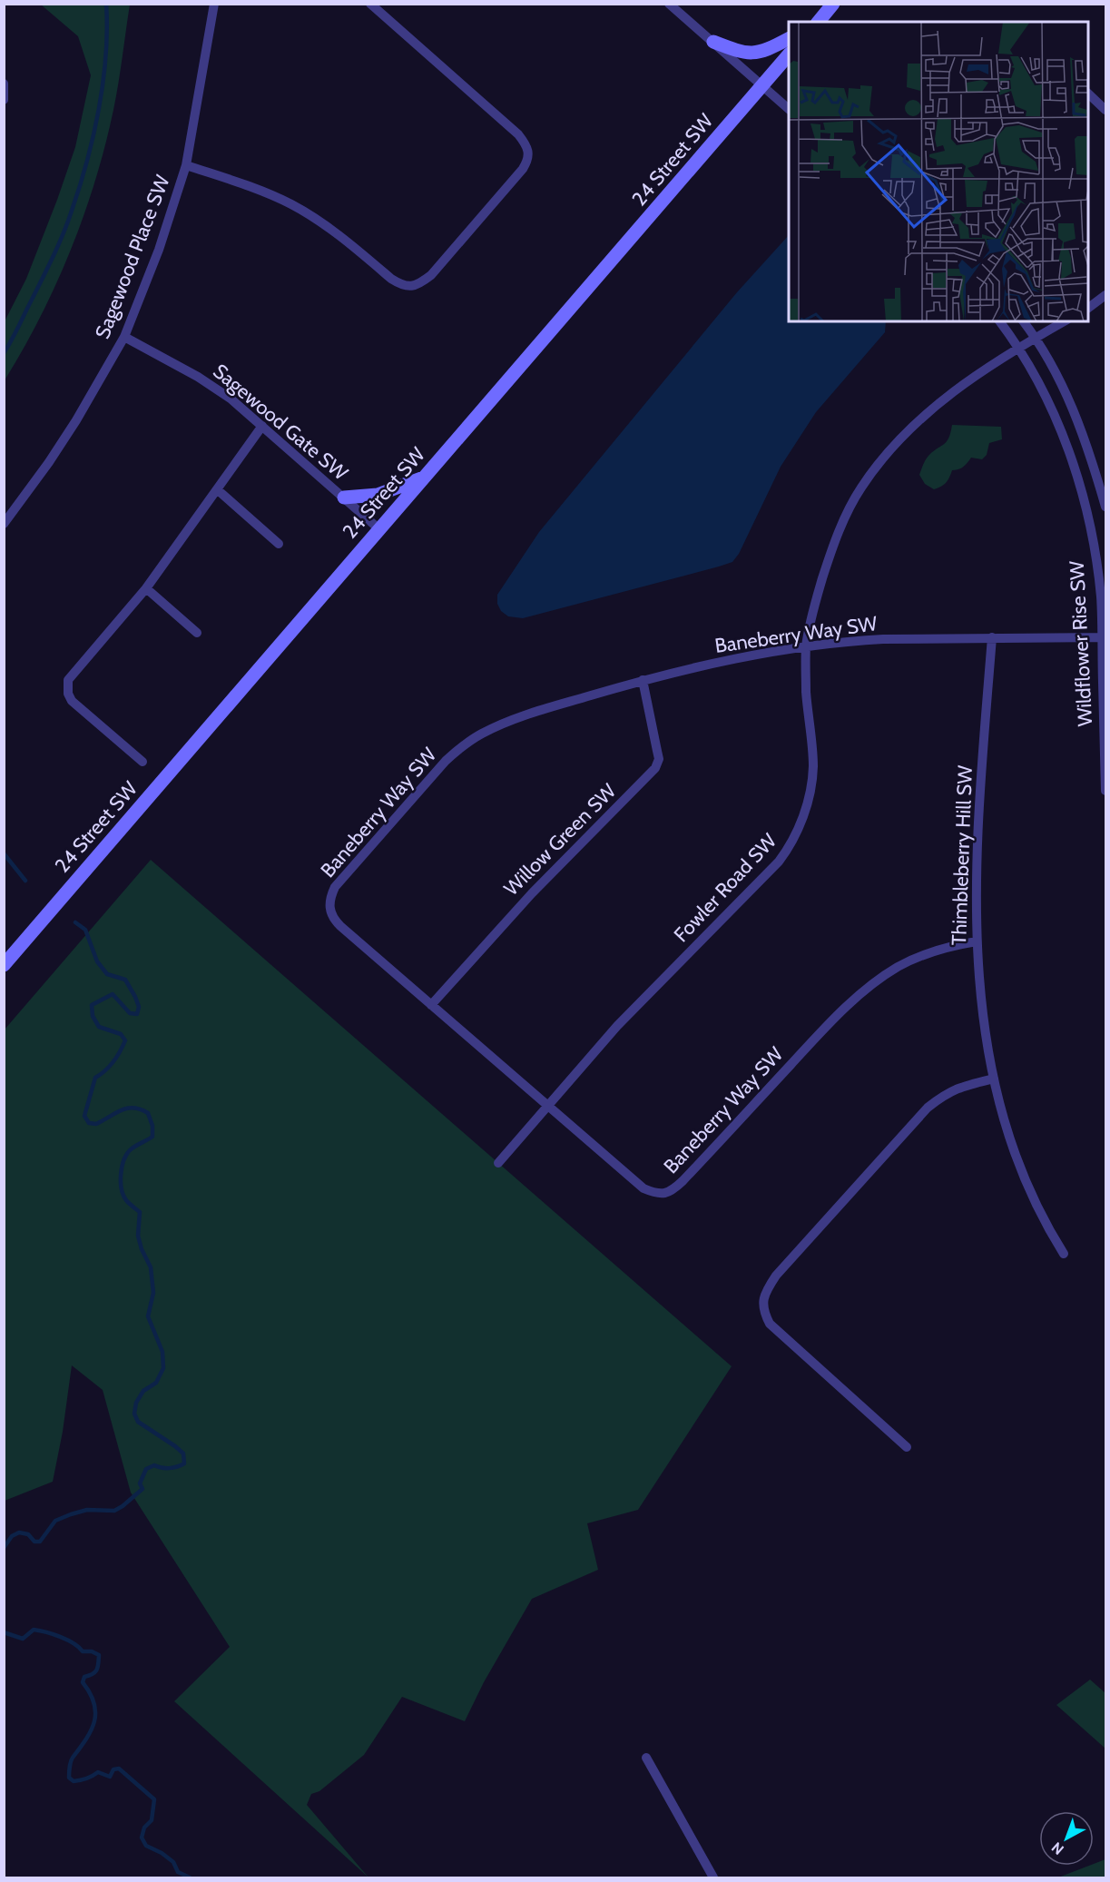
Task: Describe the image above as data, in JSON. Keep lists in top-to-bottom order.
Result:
{
  "streets": {
    "street": [
      "24 Street SW",
      "Sagewood Place SW",
      "Sagewood Gate SW",
      "Baneberry Way SW",
      "Wildflower Rise SW",
      "Willow Green SW",
      "Thimbleberry Hill SW",
      "Fowler Road SW"
    ]
  },
  "crossings": [
    ["24 Street SW", "Sagewood Gate SW"],
    ["Sagewood Place SW", "Sagewood Gate SW"],
    ["Baneberry Way SW", "Wildflower Rise SW"],
    ["Baneberry Way SW", "Willow Green SW"],
    ["Baneberry Way SW", "Thimbleberry Hill SW"],
    ["Baneberry Way SW", "Fowler Road SW"],
    ["Wildflower Rise SW", "Fowler Road SW"]
  ],
  "north": "bottom left"
}
